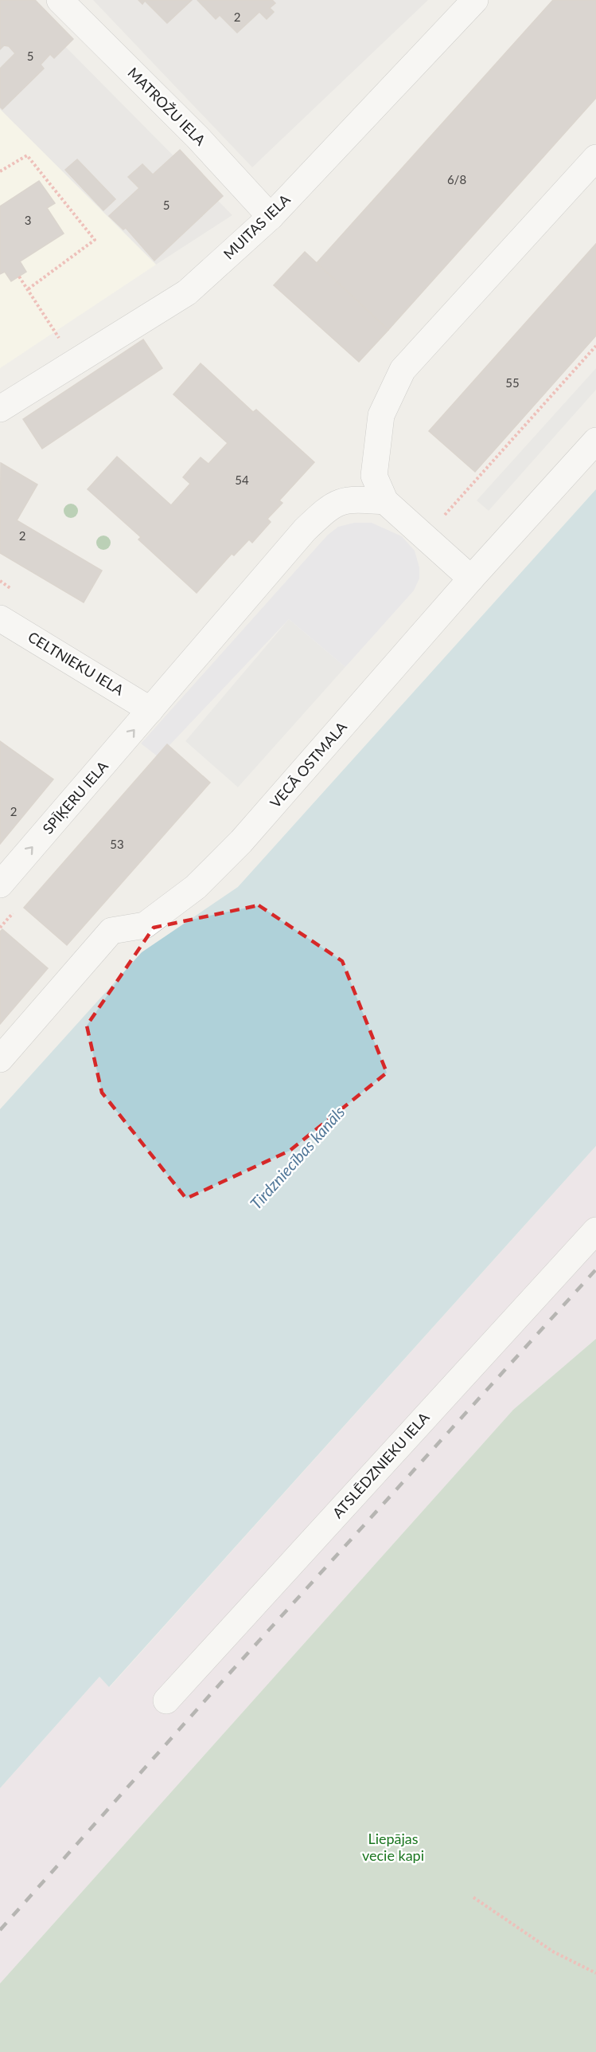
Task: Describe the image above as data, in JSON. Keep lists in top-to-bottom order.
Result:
{
  "streets": {
    "street": [
      "MATROŽU IELA",
      "MUITAS IELA",
      "CELTNIEKU IELA",
      "VECĀ OSTMALA",
      "SPĪĶERU IELA",
      "ATSLĒDZNIEKU IELA"
    ]
  },
  "crossings": [
    ["MATROŽU IELA", "MUITAS IELA"],
    ["CELTNIEKU IELA", "SPĪĶERU IELA"]
  ],
  "one_way": ["SPĪĶERU IELA"],
  "water": ["Tirdzniecības kanāls"],
  "parks": ["Liepājas vecie kapi"],
  "house_numbers": [
    "2",
    "5",
    "6/8",
    "5",
    "3",
    "55",
    "54",
    "2",
    "2",
    "53"
  ]
}
